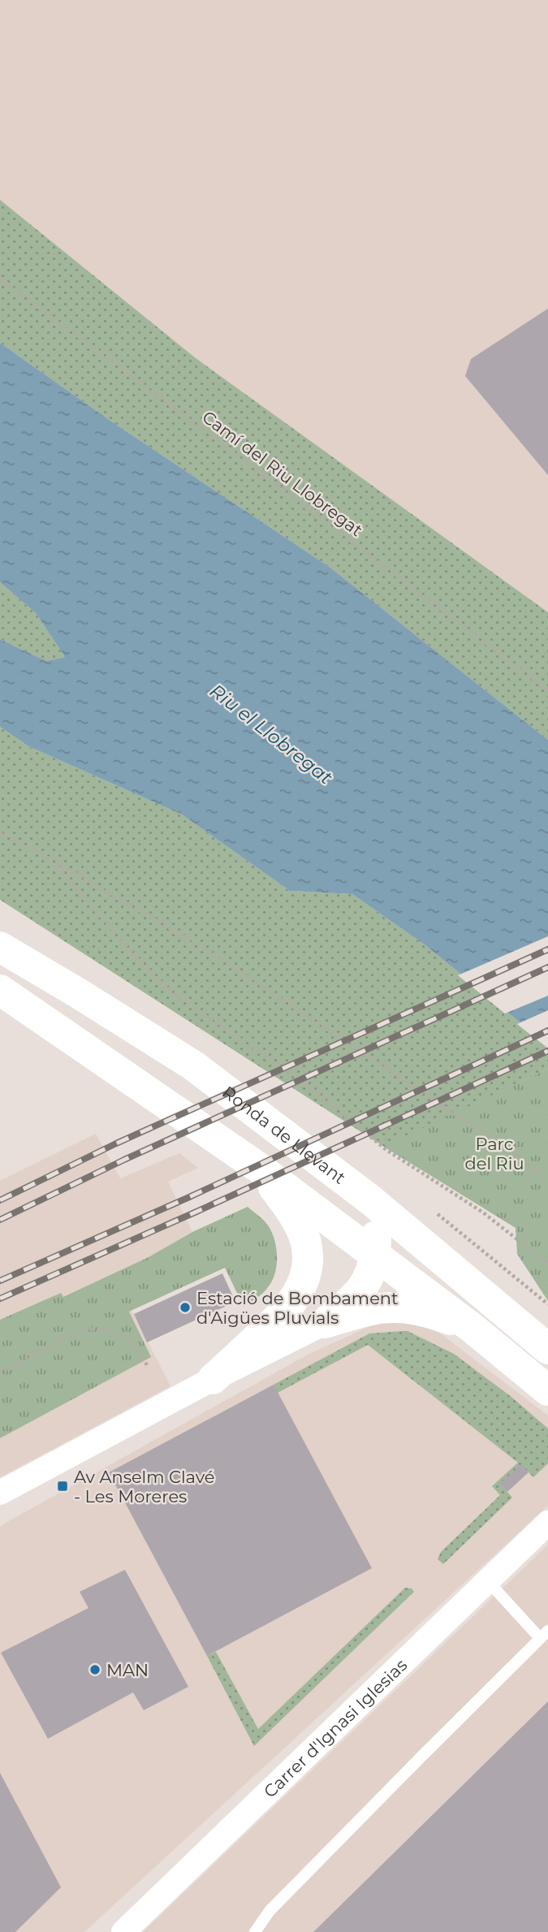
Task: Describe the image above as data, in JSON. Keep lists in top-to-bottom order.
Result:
{
  "streets": {
    "main road": ["Ronda de Llevant"],
    "street": ["Carrer d'Ignasi Iglesias"],
    "path": ["Camí del Riu Llobregat"]
  },
  "water": ["Riu el Llobregat"],
  "parks": ["Parc del Riu"],
  "places": {
    "other": ["Estació de Bombament d'Aigües Pluvials", "MAN"],
    "transit": ["Av Anselm Clavé - Les Moreres"]
  }
}
